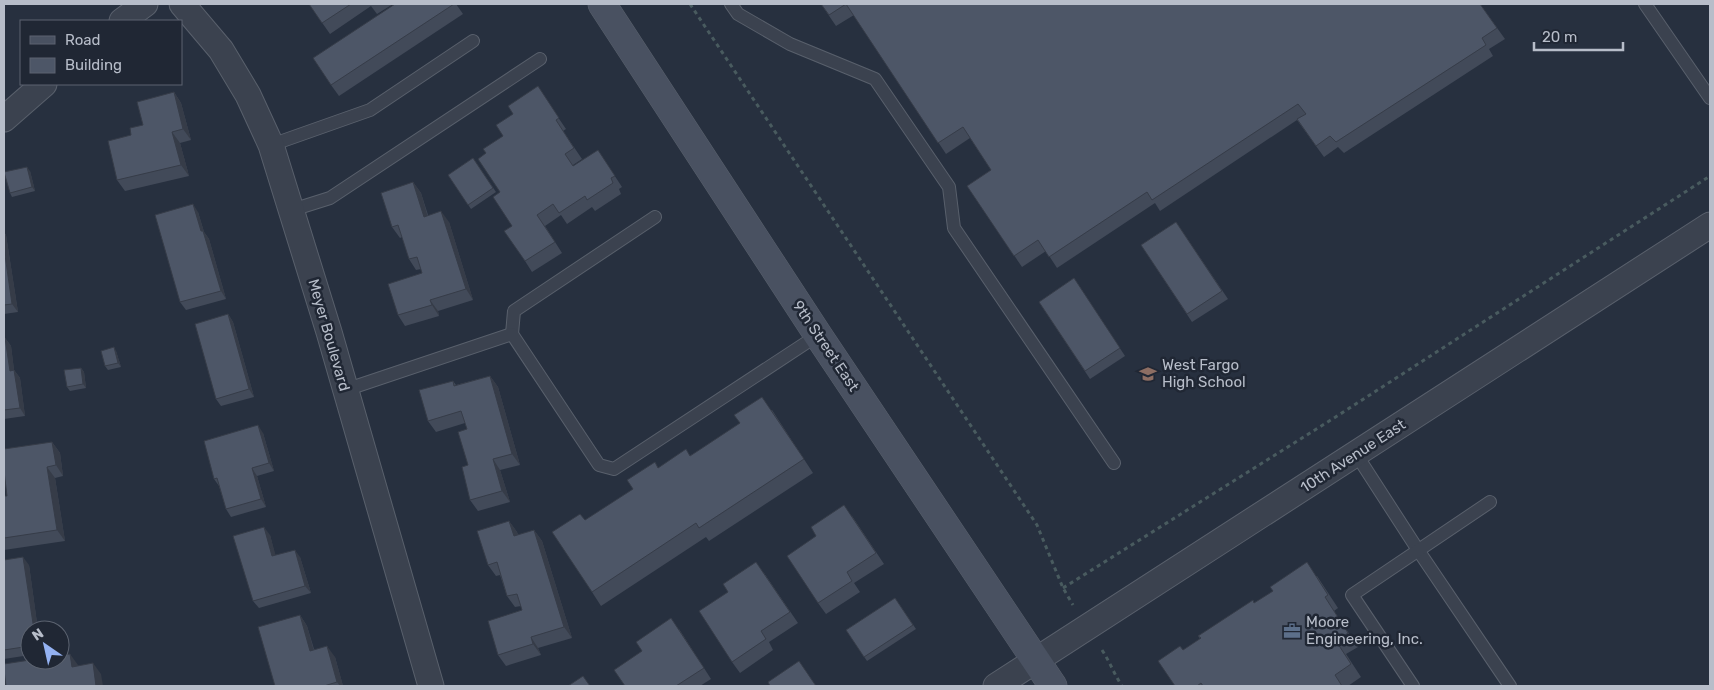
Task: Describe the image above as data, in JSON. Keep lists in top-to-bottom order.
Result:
{
  "streets": {
    "main road": ["9th Street East"],
    "street": ["Meyer Boulevard", "10th Avenue East"]
  },
  "crossings": [
    ["9th Street East", "10th Avenue East"]
  ],
  "places": {
    "school or university": ["West Fargo High School"],
    "office": ["Moore Engineering, Inc."]
  },
  "legend": ["Road", "Building"],
  "scale_bar": "20 m",
  "north": "top left"
}
